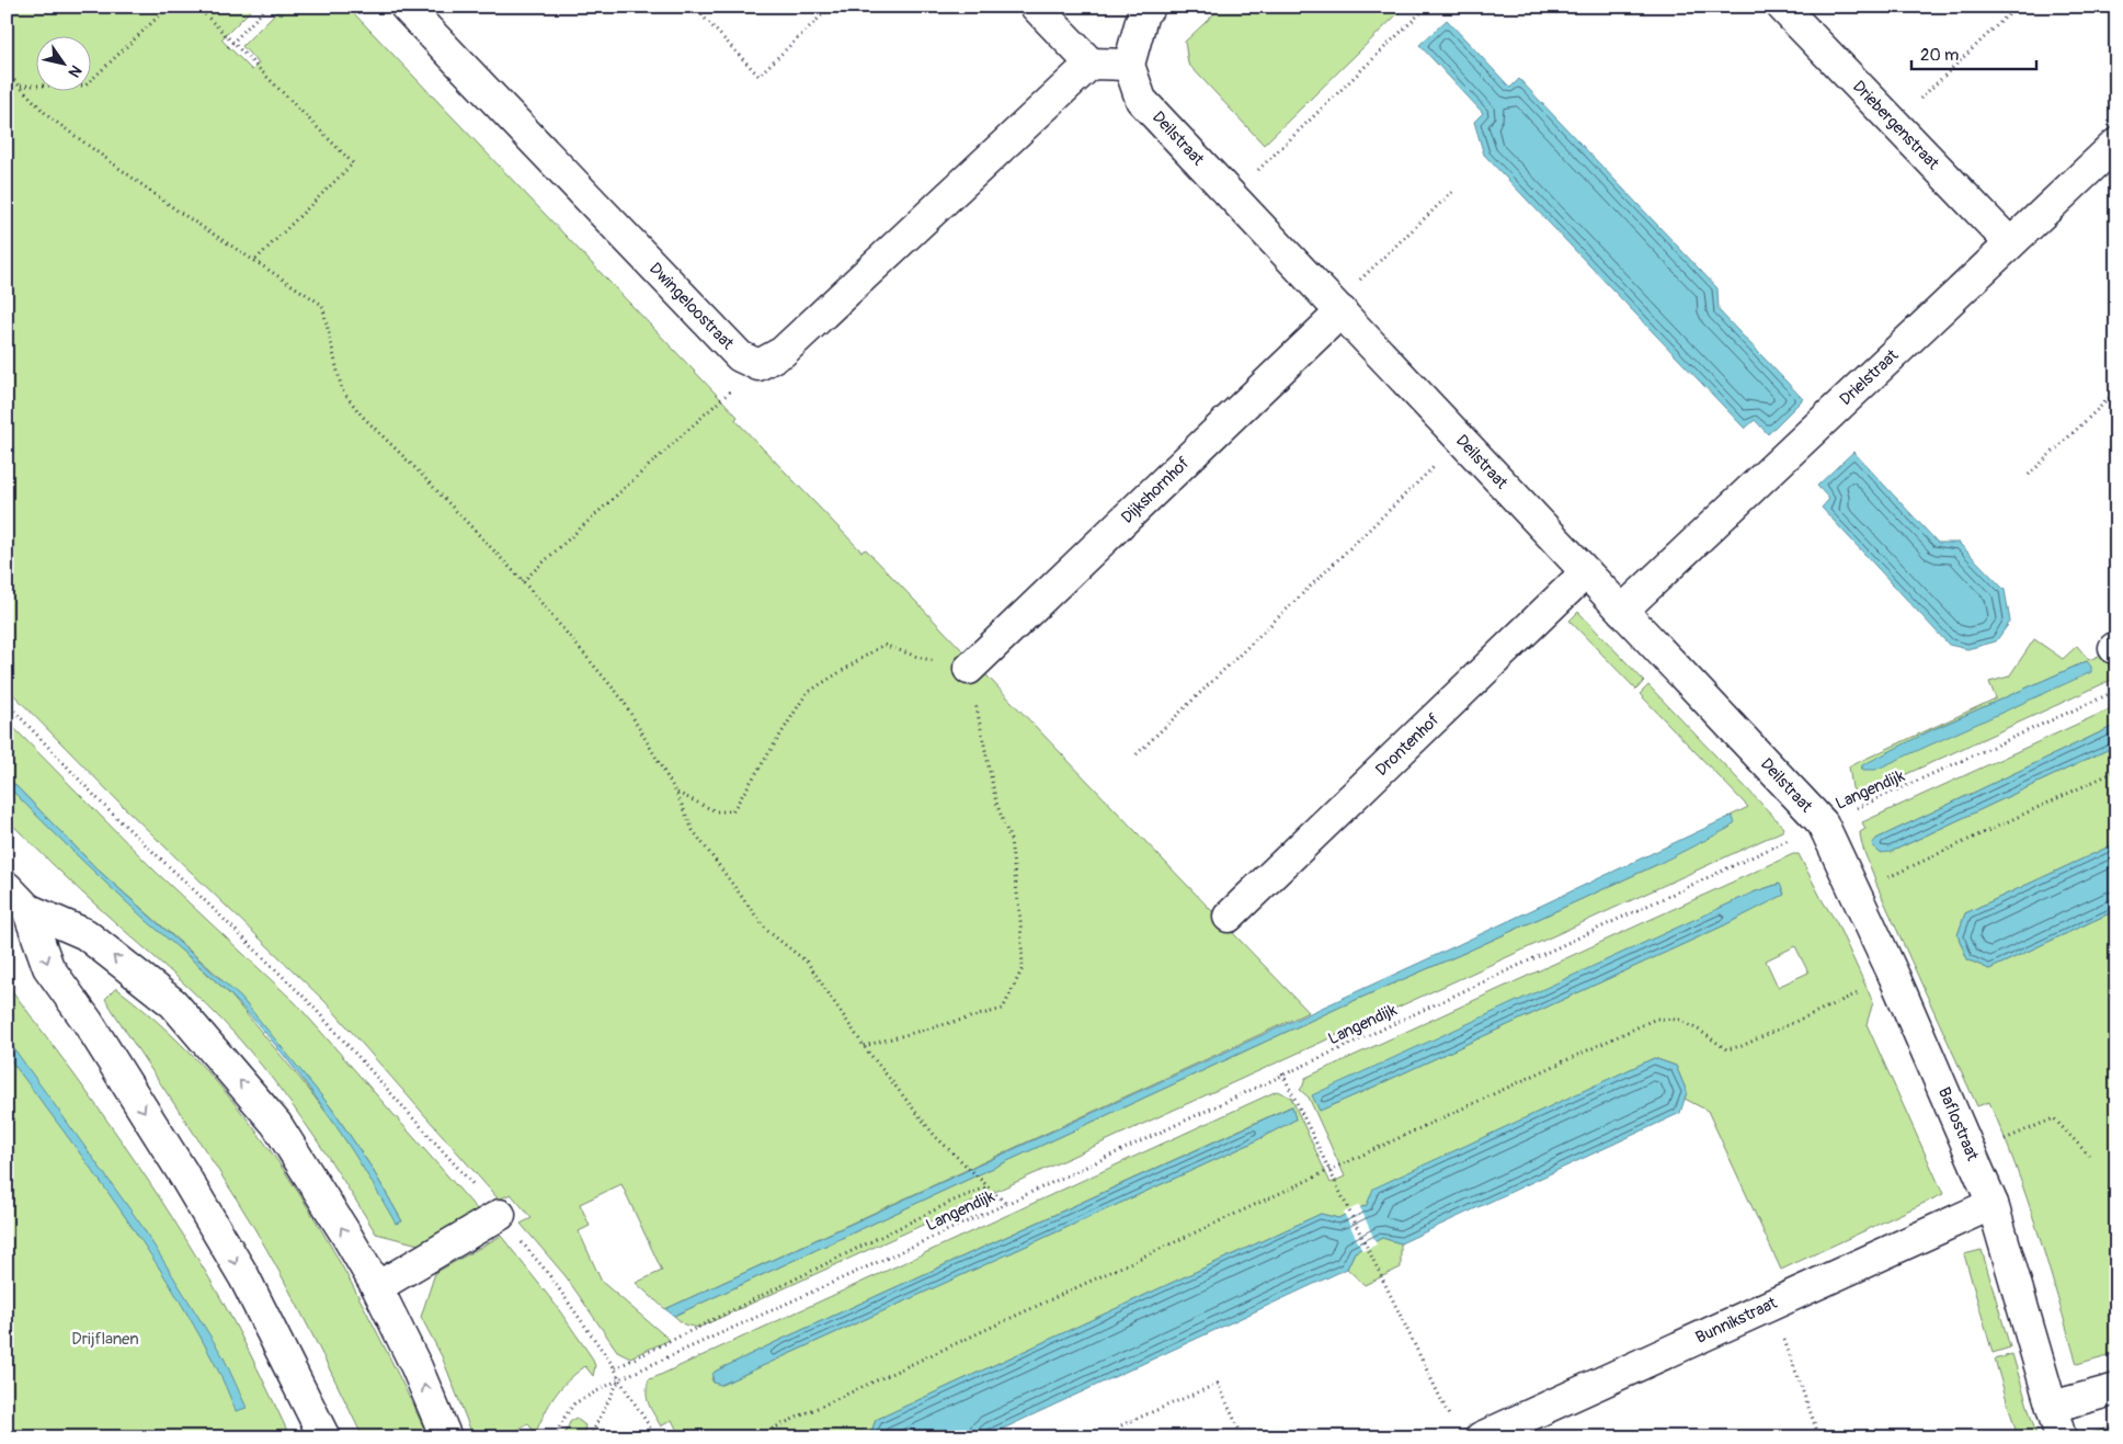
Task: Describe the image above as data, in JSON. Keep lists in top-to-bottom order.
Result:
{
  "streets": {
    "street": [
      "Driebergenstraat",
      "Deilstraat",
      "Dwingeloostraat",
      "Drielstraat",
      "Dijkshornhof",
      "Drontenhof",
      "Baflostraat",
      "Bunnikstraat"
    ],
    "path": ["Langendijk"]
  },
  "crossings": [
    ["Driebergenstraat", "Drielstraat"],
    ["Deilstraat", "Drielstraat"],
    ["Deilstraat", "Dijkshornhof"],
    ["Deilstraat", "Drontenhof"],
    ["Deilstraat", "Langendijk"],
    ["Deilstraat", "Baflostraat"],
    ["Langendijk", "Baflostraat"],
    ["Baflostraat", "Bunnikstraat"]
  ],
  "parks": ["Drijflanen"],
  "scale_bar": "20 m",
  "north": "bottom right"
}
